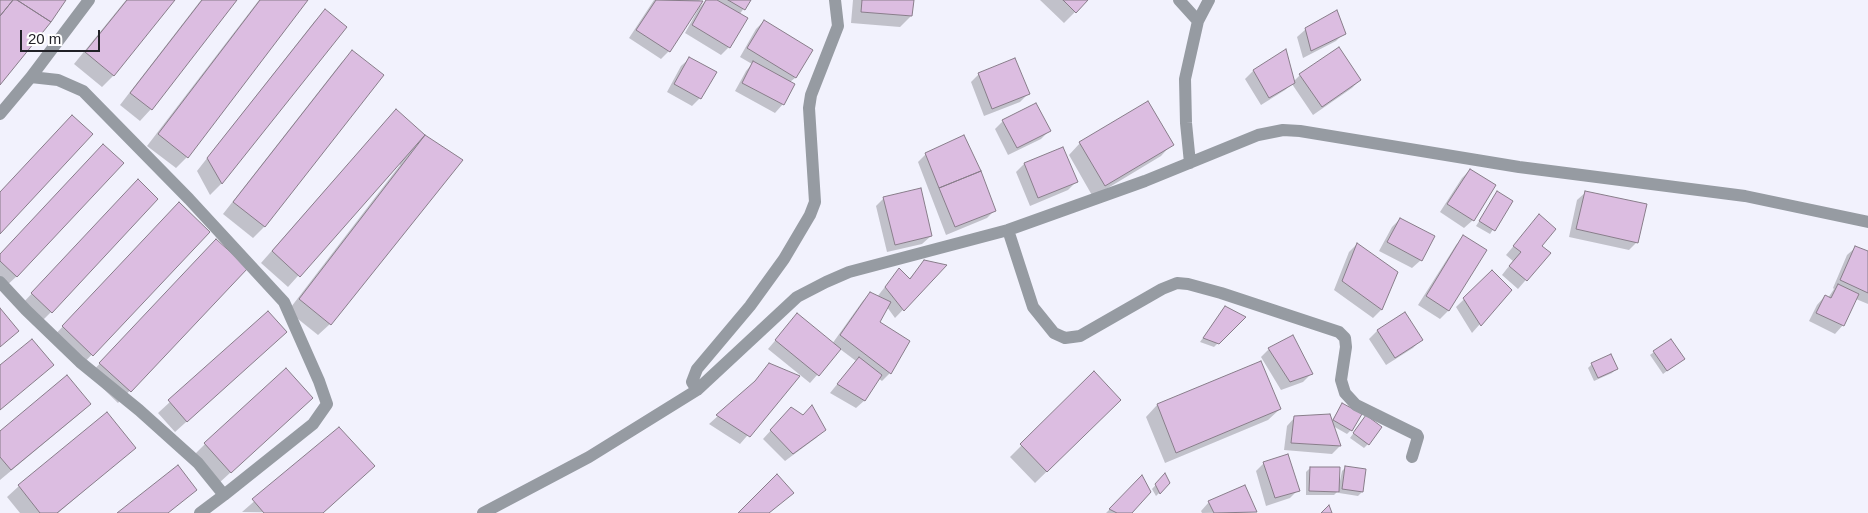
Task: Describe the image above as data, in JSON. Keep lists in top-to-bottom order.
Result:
{
  "scale_bar": "20 m"
}
